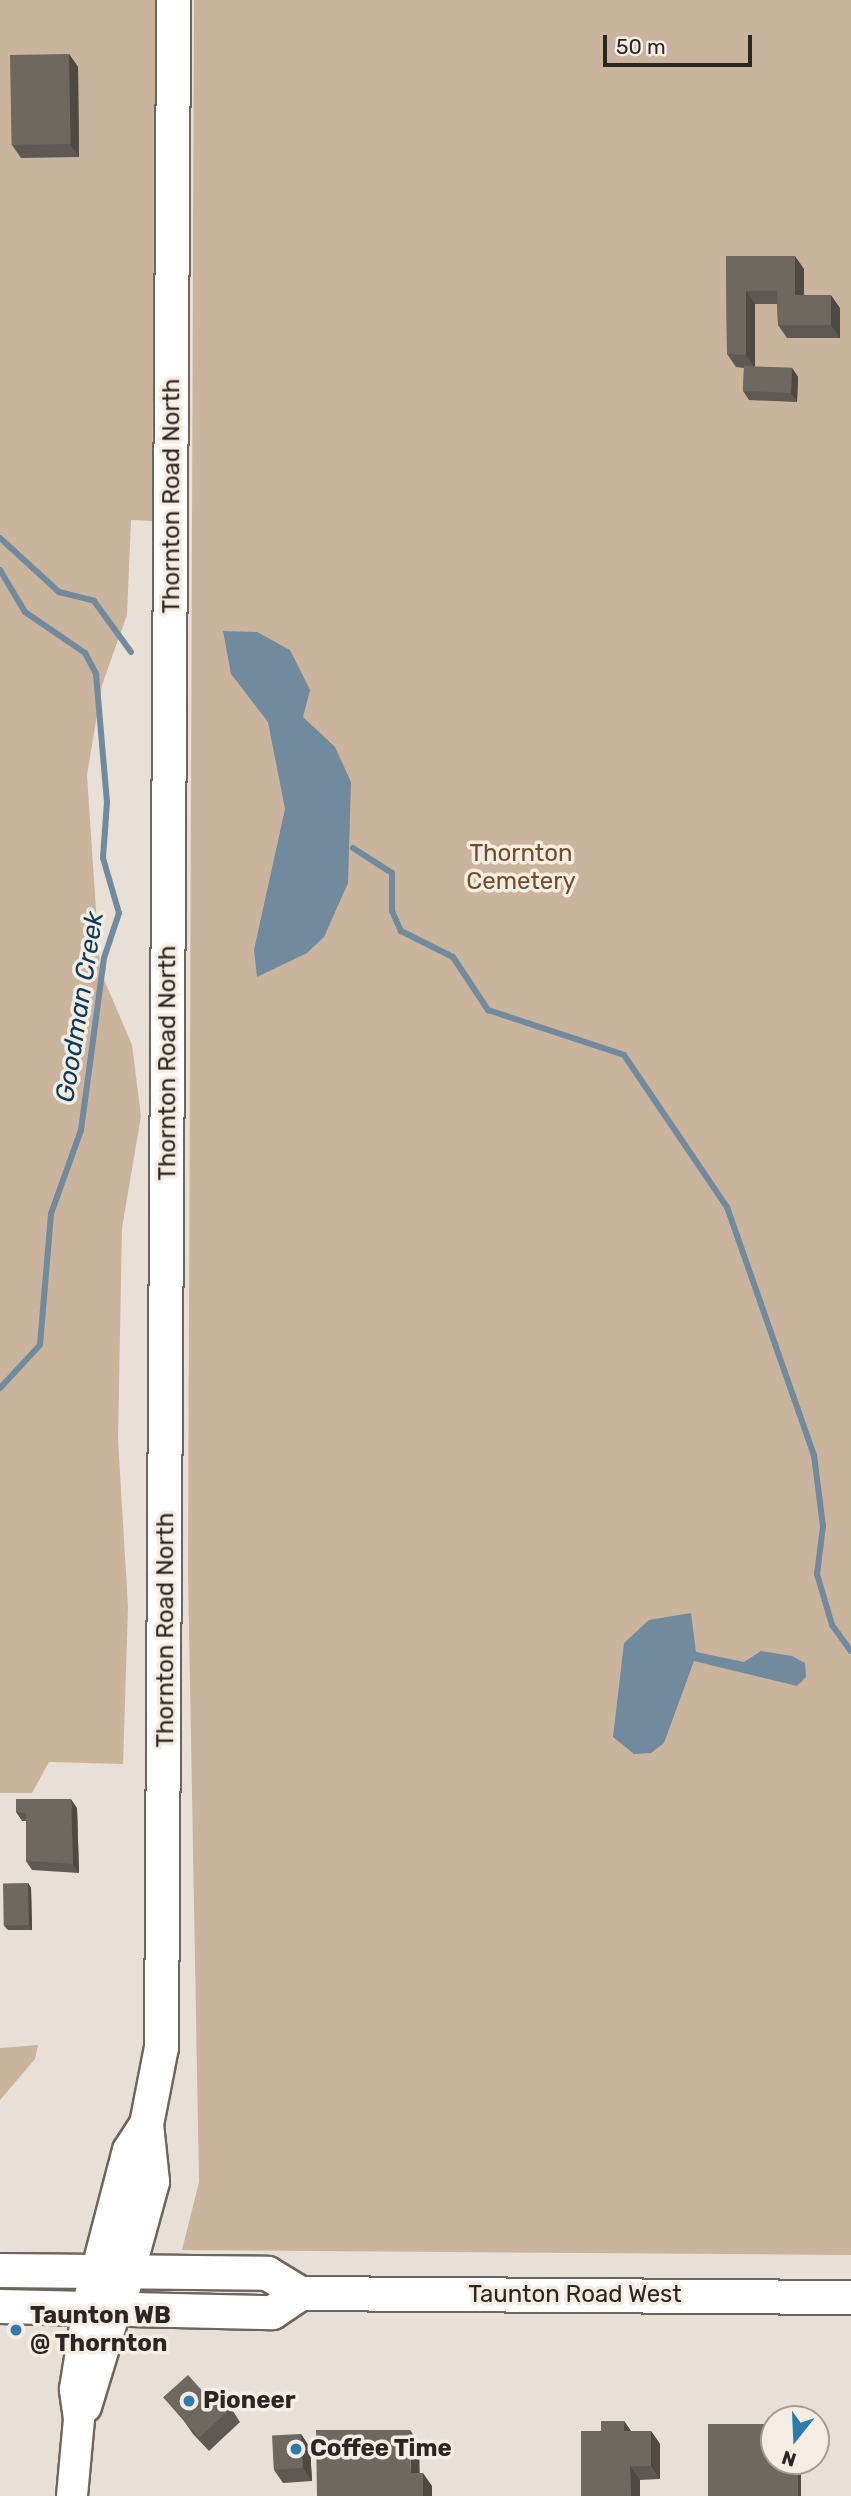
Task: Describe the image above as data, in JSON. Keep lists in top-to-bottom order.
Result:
{
  "streets": {
    "main road": ["Thornton Road North", "Taunton Road West"]
  },
  "water": ["Goodman Creek"],
  "parks": ["Thornton Cemetery"],
  "places": ["Taunton WB @ Thornton", "Pioneer", "Coffee Time"],
  "scale_bar": "50 m",
  "north": "bottom"
}
